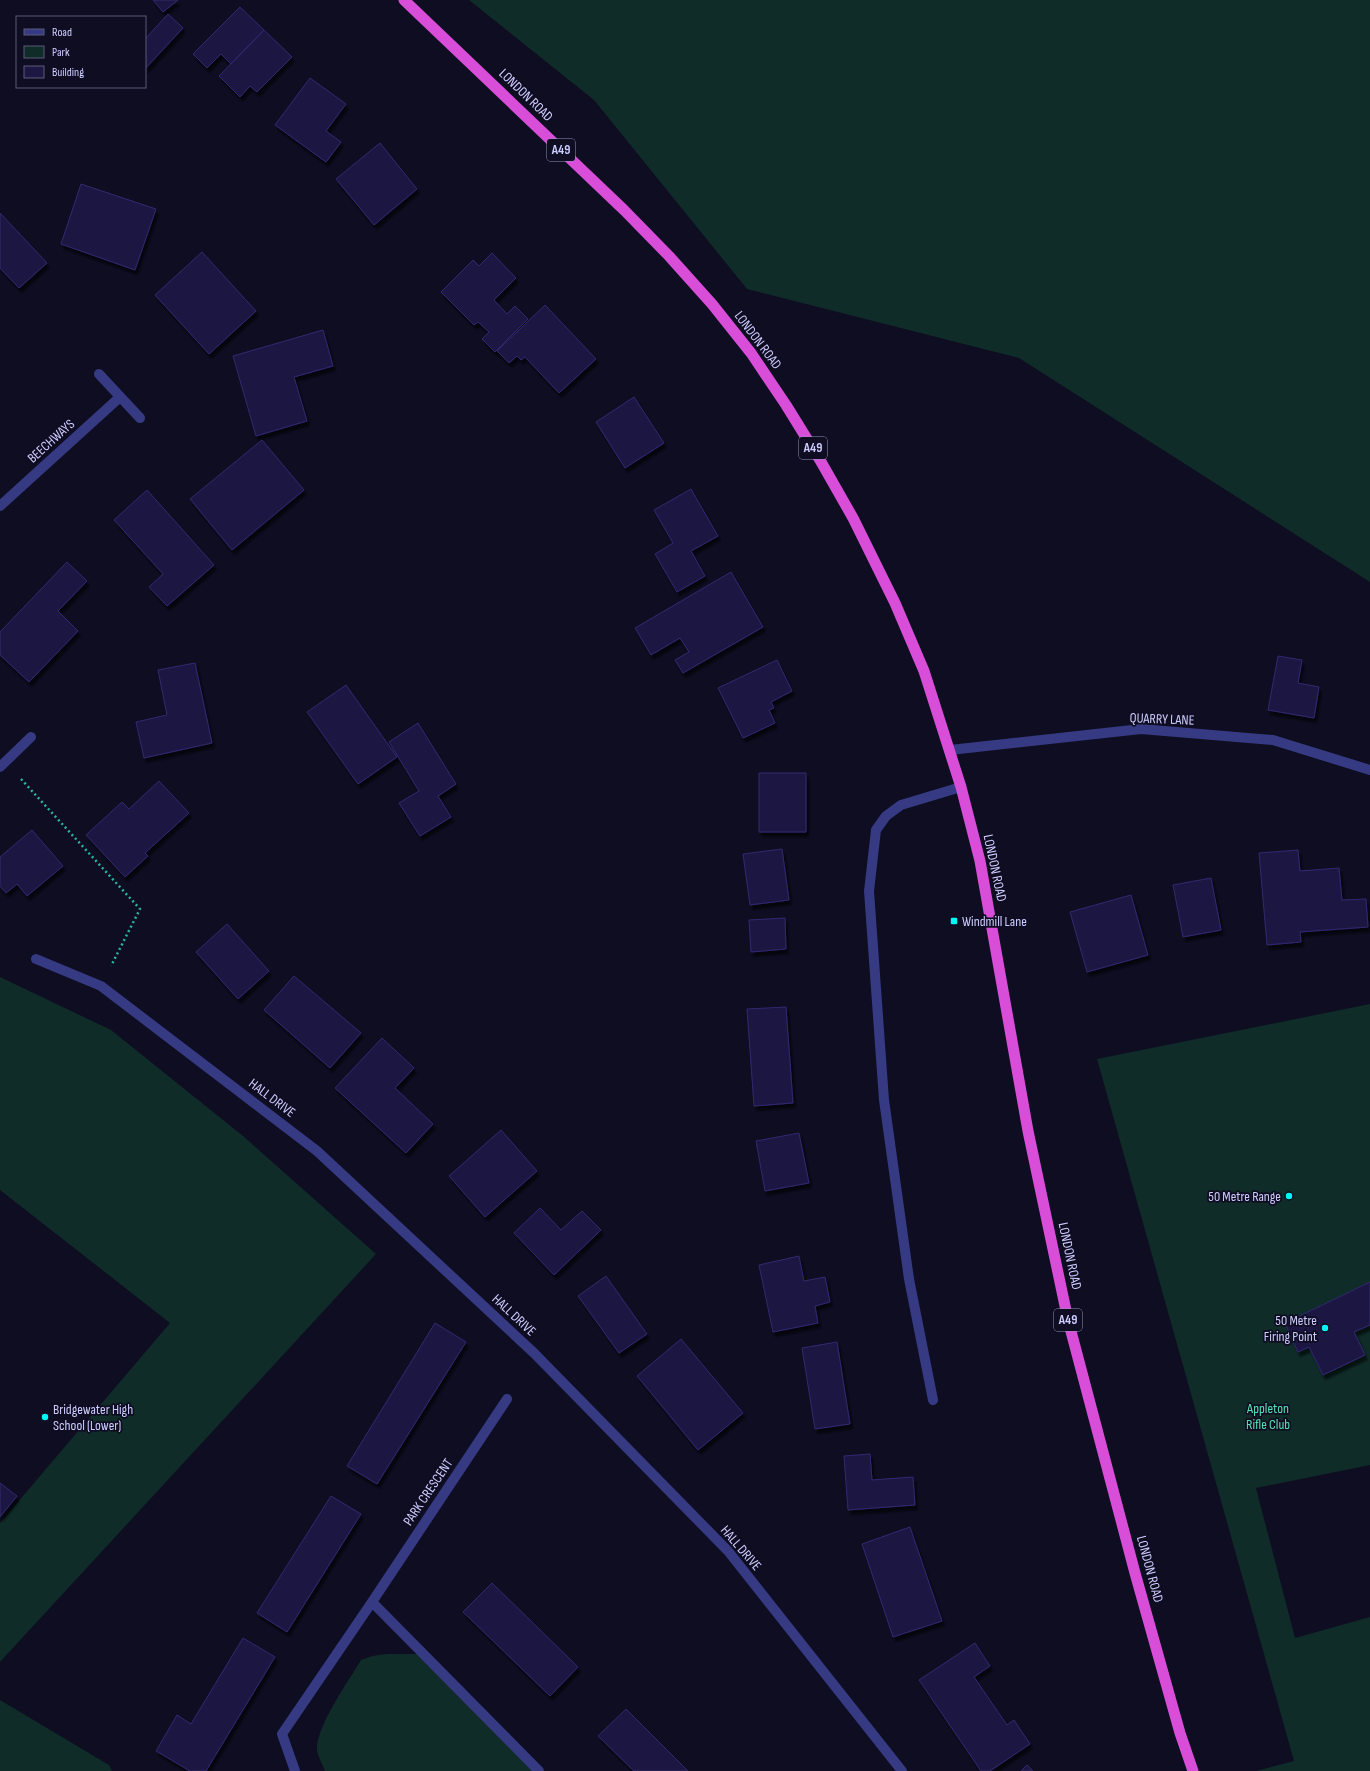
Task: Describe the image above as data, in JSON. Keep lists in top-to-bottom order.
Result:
{
  "streets": {
    "highway": ["LONDON ROAD", "A49"],
    "street": [
      "BEECHWAYS",
      "QUARRY LANE",
      "HALL DRIVE",
      "PARK CRESCENT"
    ]
  },
  "crossings": [
    ["LONDON ROAD", "QUARRY LANE"]
  ],
  "parks": ["Appleton Rifle Club"],
  "places": {
    "transit": ["Windmill Lane"],
    "other": ["50 Metre Range", "50 Metre Firing Point", "Bridgewater High School (Lower)"]
  },
  "legend": ["Road", "Park", "Building"]
}
